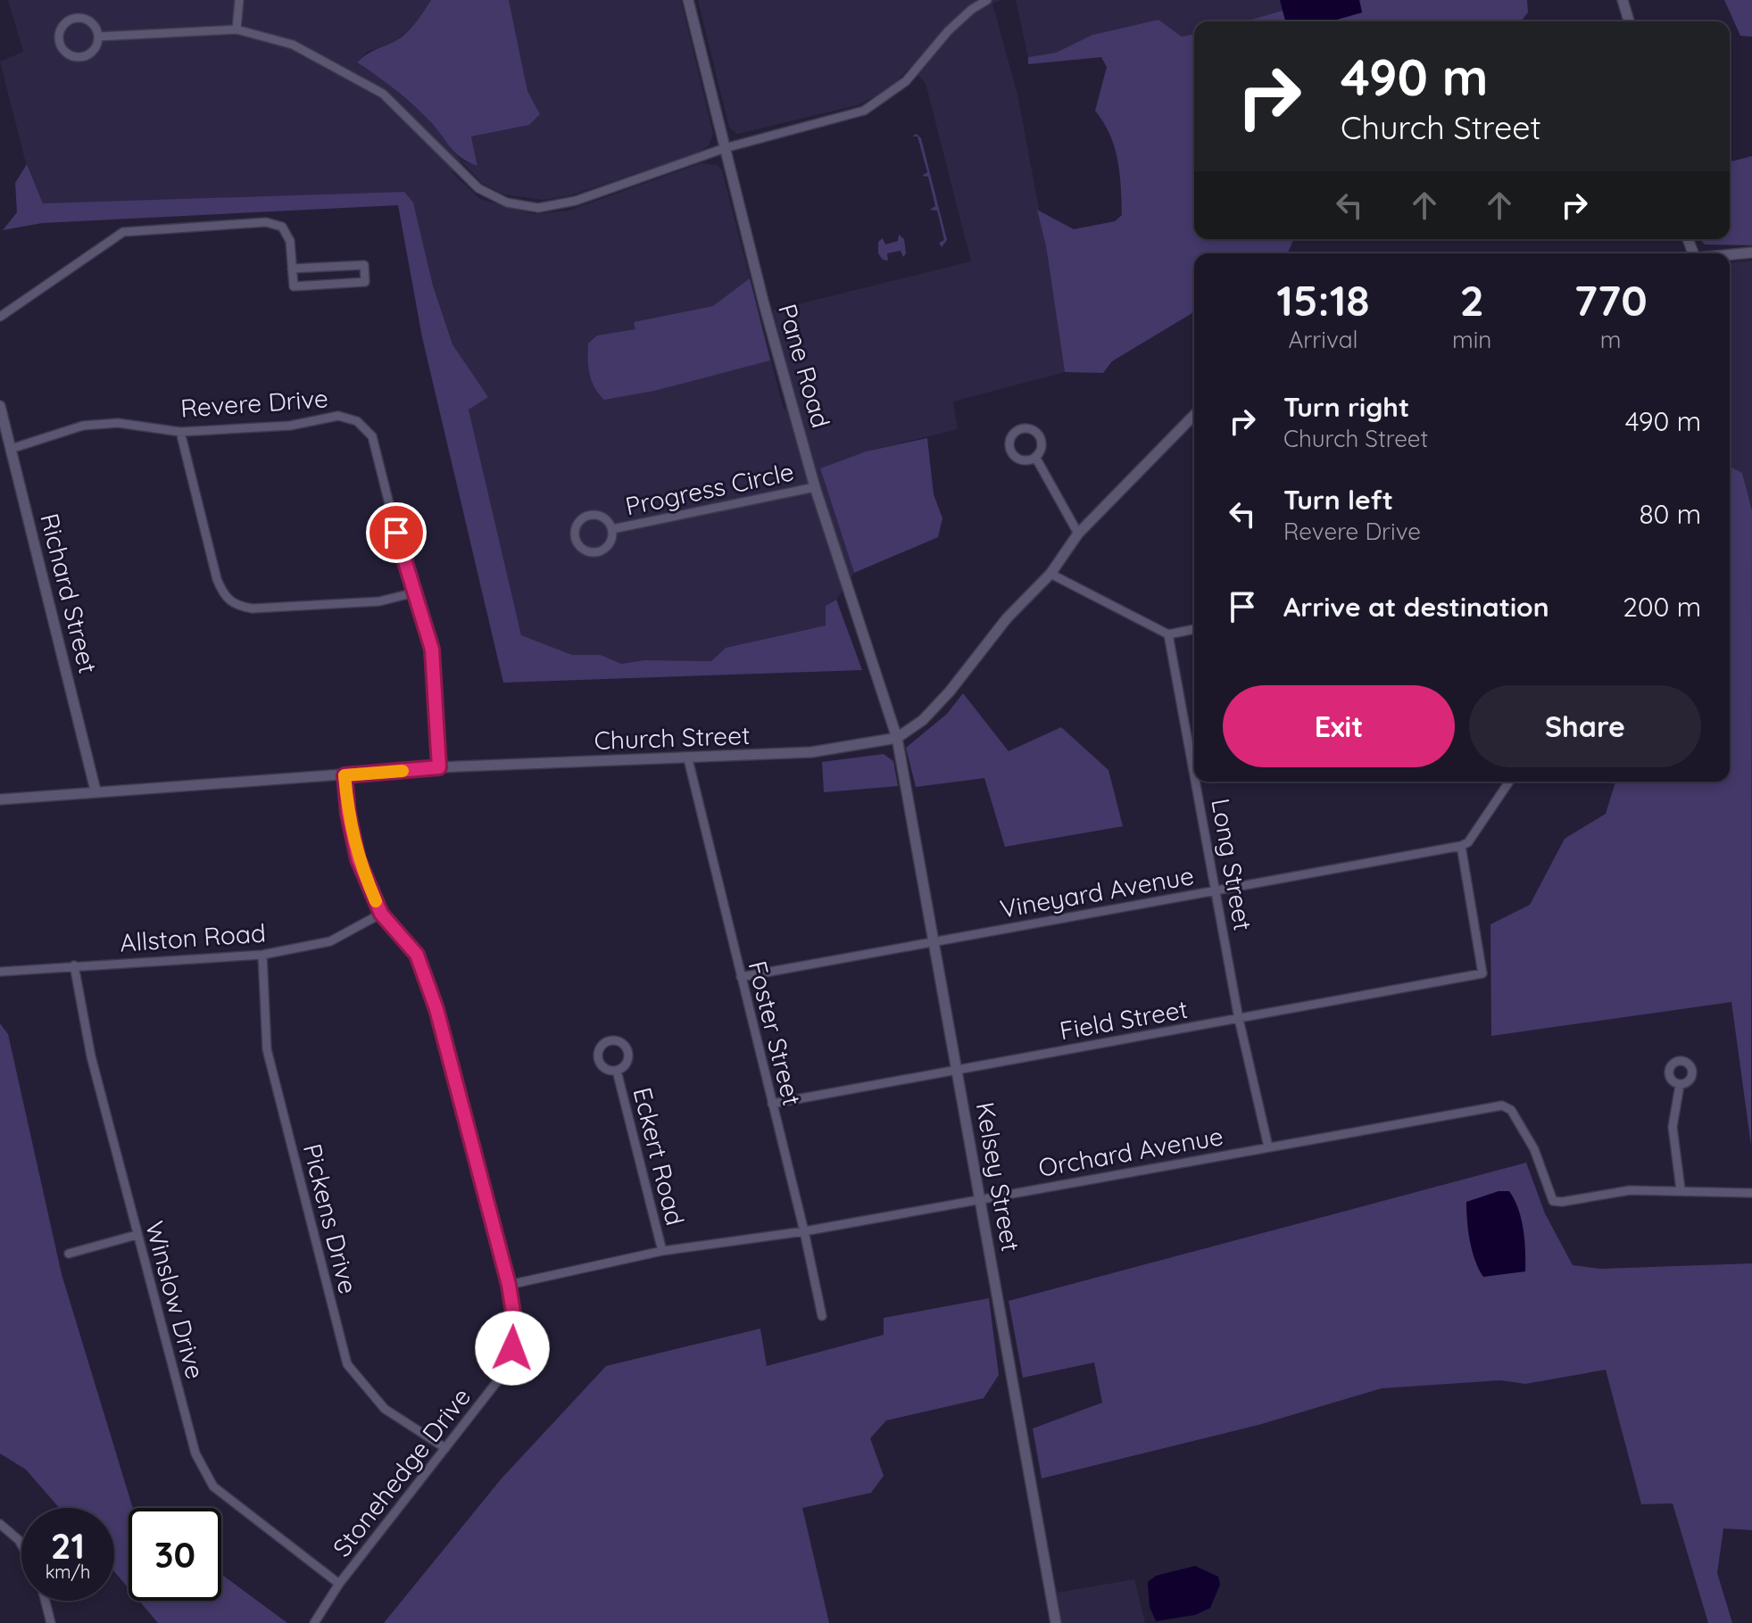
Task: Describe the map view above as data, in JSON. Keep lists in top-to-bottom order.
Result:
{
  "streets": {
    "street": [
      "Pane Road",
      "Revere Drive",
      "Progress Circle",
      "Richard Street",
      "Church Street",
      "Long Street",
      "Vineyard Avenue",
      "Allston Road",
      "Field Street",
      "Foster Street",
      "Orchard Avenue",
      "Eckert Road",
      "Kelsey Street",
      "Pickens Drive",
      "Winslow Drive",
      "Stonehedge Drive"
    ]
  },
  "crossings": [
    ["Pane Road", "Progress Circle"],
    ["Pane Road", "Church Street"],
    ["Pane Road", "Kelsey Street"],
    ["Revere Drive", "Richard Street"],
    ["Revere Drive", "Church Street"],
    ["Richard Street", "Church Street"],
    ["Church Street", "Foster Street"],
    ["Church Street", "Kelsey Street"],
    ["Church Street", "Stonehedge Drive"],
    ["Long Street", "Vineyard Avenue"],
    ["Long Street", "Field Street"],
    ["Long Street", "Orchard Avenue"],
    ["Vineyard Avenue", "Field Street"],
    ["Vineyard Avenue", "Foster Street"],
    ["Vineyard Avenue", "Kelsey Street"],
    ["Allston Road", "Pickens Drive"],
    ["Allston Road", "Winslow Drive"],
    ["Allston Road", "Stonehedge Drive"],
    ["Field Street", "Foster Street"],
    ["Field Street", "Kelsey Street"],
    ["Foster Street", "Orchard Avenue"],
    ["Orchard Avenue", "Eckert Road"],
    ["Orchard Avenue", "Kelsey Street"],
    ["Orchard Avenue", "Stonehedge Drive"],
    ["Pickens Drive", "Stonehedge Drive"],
    ["Winslow Drive", "Stonehedge Drive"]
  ],
  "page": {
    "turn": ["490 m", "Church Street"],
    "eta": [
      "15:18",
      "Arrival",
      "2",
      "min",
      "770",
      "m"
    ],
    "list": [
      {
        "name": "Turn right",
        "note": "Church Street",
        "value": "490 m"
      },
      {
        "name": "Turn left",
        "note": "Revere Drive",
        "value": "80 m"
      },
      {
        "name": "Arrive at destination",
        "value": "200 m"
      }
    ],
    "buttons": ["Exit", "Share"],
    "speed": "21 km/h",
    "limit": "30"
  }
}
